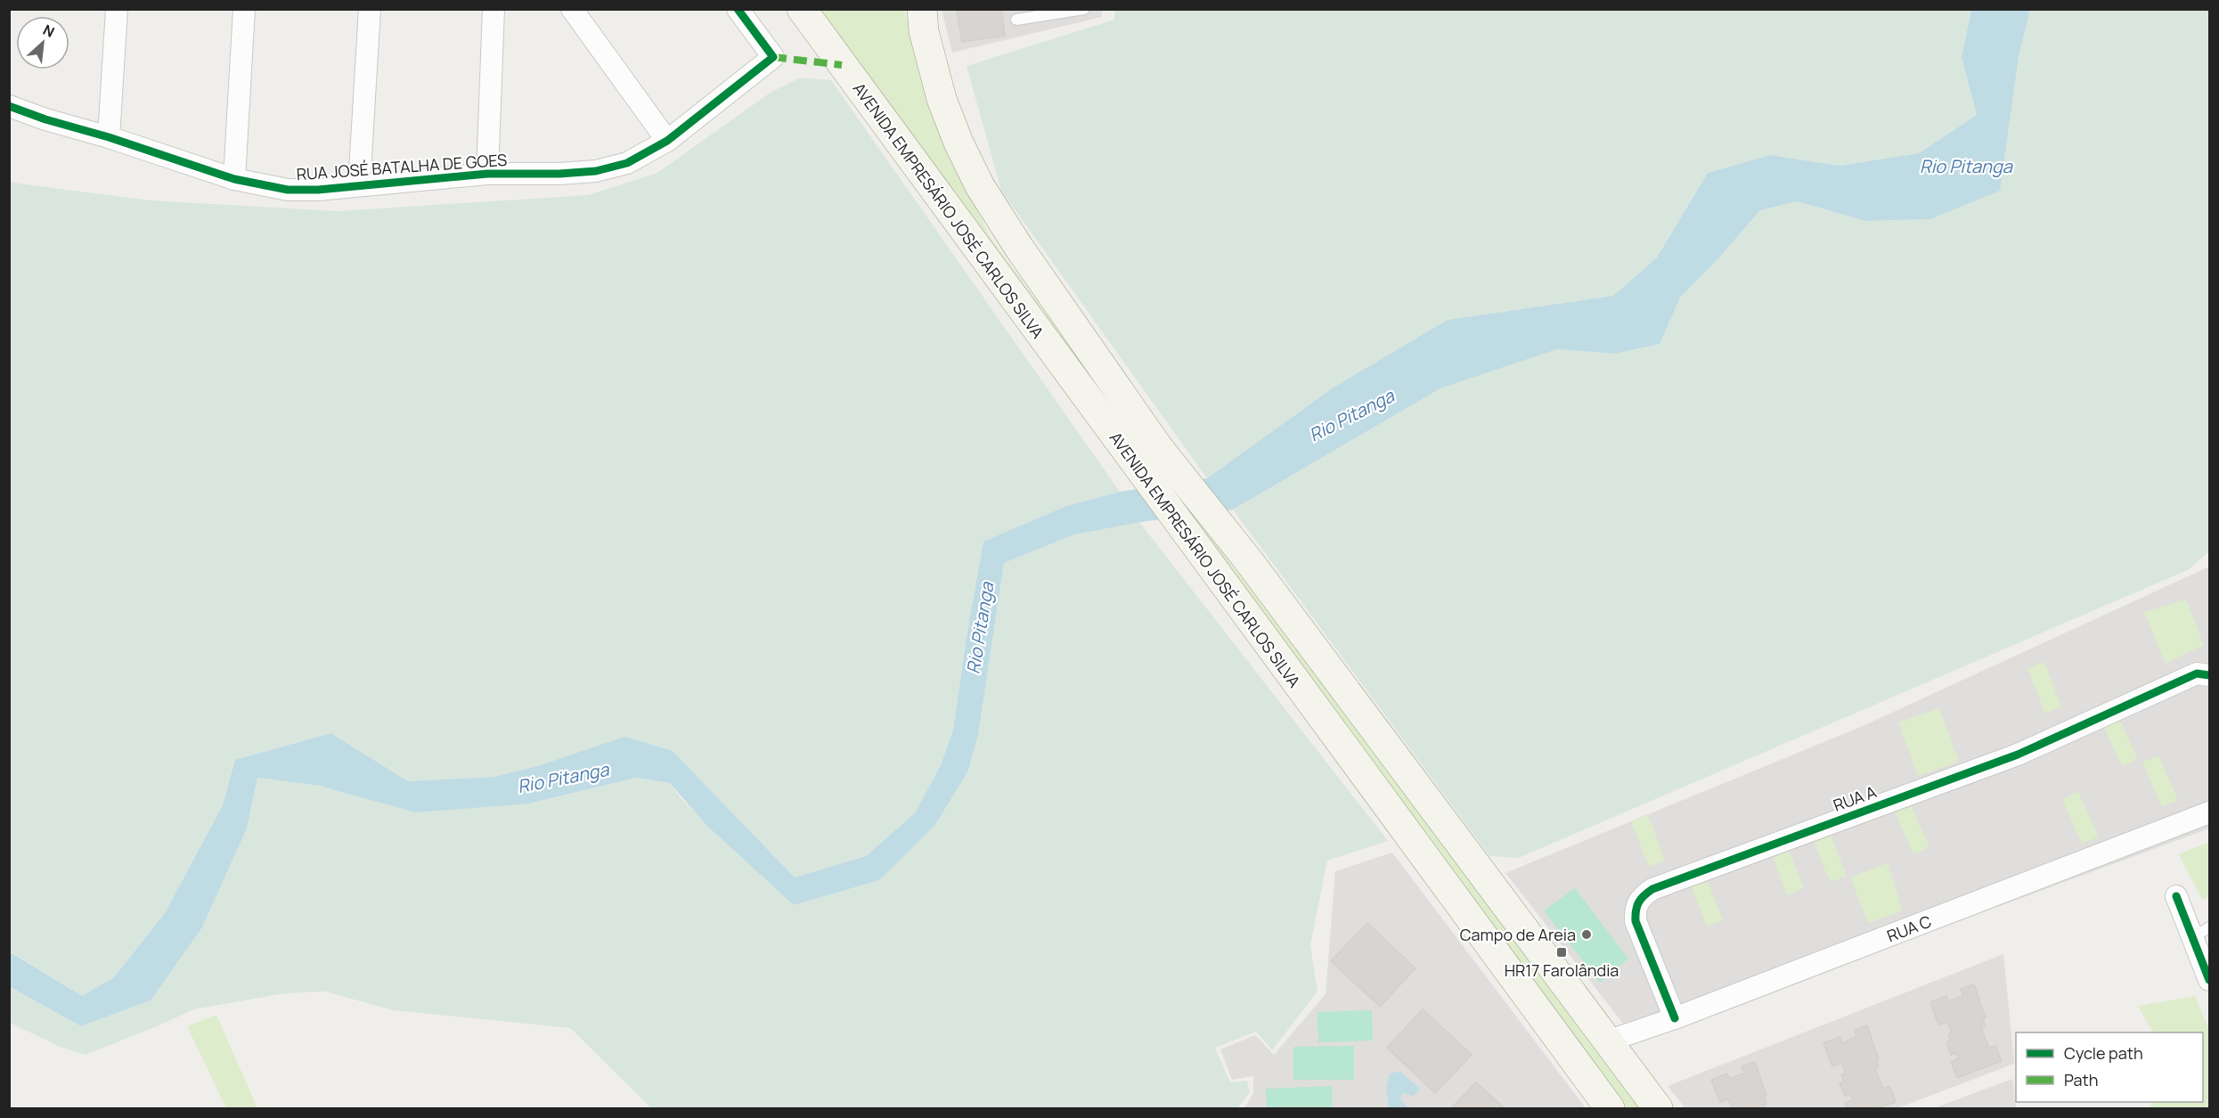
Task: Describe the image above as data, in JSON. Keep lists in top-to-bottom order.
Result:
{
  "streets": {
    "main road": ["AVENIDA EMPRESÁRIO JOSÉ CARLOS SILVA"],
    "street": ["RUA JOSÉ BATALHA DE GOES", "RUA A", "RUA C"]
  },
  "crossings": [
    ["AVENIDA EMPRESÁRIO JOSÉ CARLOS SILVA", "RUA C"],
    ["RUA A", "RUA C"]
  ],
  "water": ["Rio Pitanga"],
  "places": {
    "other": ["Campo de Areia"],
    "transit": ["HR17 Farolândia"]
  },
  "legend": ["Cycle path", "Path"],
  "north": "top right"
}
